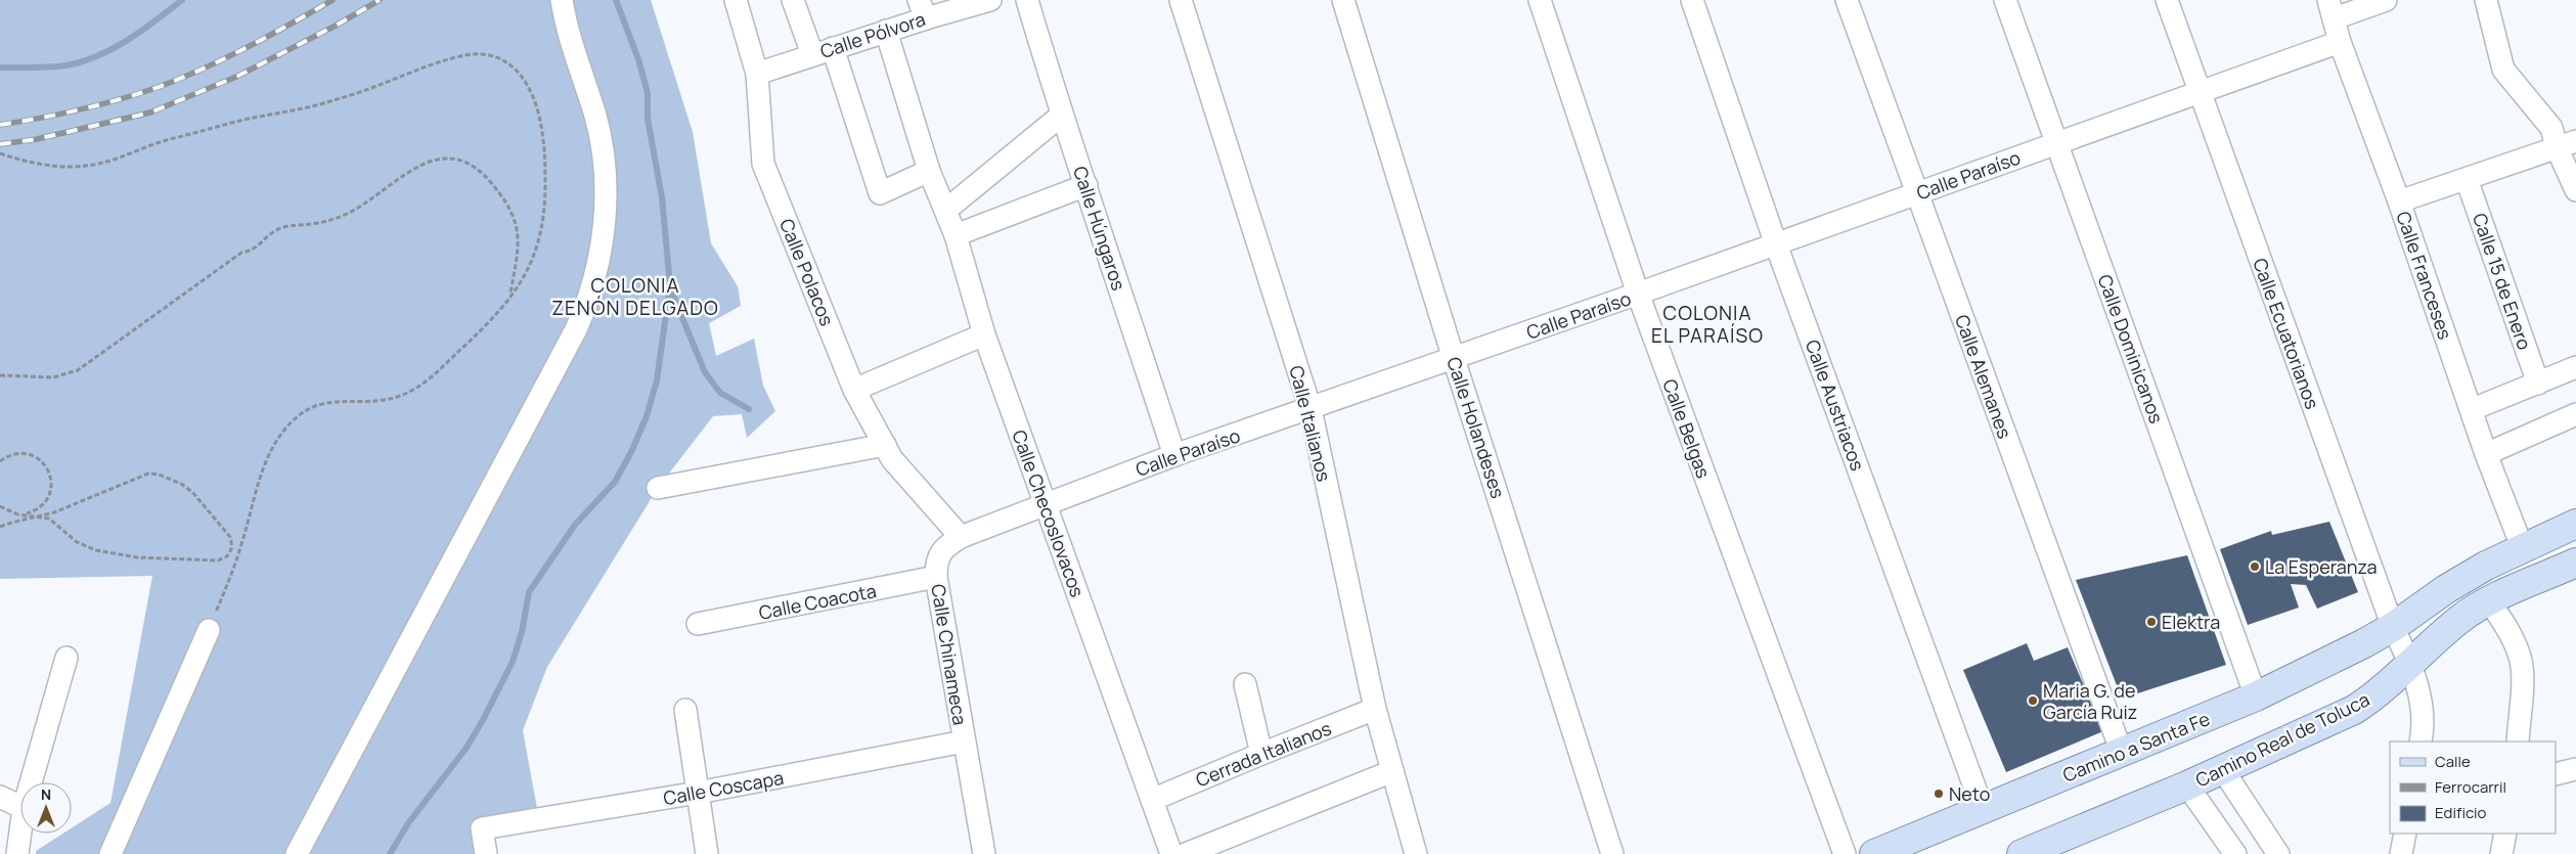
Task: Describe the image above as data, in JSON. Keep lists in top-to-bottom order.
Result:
{
  "streets": {
    "main road": ["Camino Real de Toluca", "Camino a Santa Fe"],
    "street": [
      "Calle Pólvora",
      "Calle Paraíso",
      "Calle Húngaros",
      "Calle Polacos",
      "Calle Franceses",
      "Calle 15 de Enero",
      "Calle Ecuatorianos",
      "Calle Dominicanos",
      "Calle Alemanes",
      "Calle Austriacos",
      "Calle Italianos",
      "Calle Holandeses",
      "Calle Belgas",
      "Calle Checoslovacos",
      "Calle Coacota",
      "Calle Chinameca",
      "Cerrada Italianos",
      "Calle Coscapa"
    ]
  },
  "crossings": [
    ["Calle Pólvora", "Calle Polacos"],
    ["Calle Pólvora", "Calle Checoslovacos"],
    ["Calle Paraíso", "Calle Húngaros"],
    ["Calle Paraíso", "Calle Franceses"],
    ["Calle Paraíso", "Calle Ecuatorianos"],
    ["Calle Paraíso", "Calle Dominicanos"],
    ["Calle Paraíso", "Calle Alemanes"],
    ["Calle Paraíso", "Calle Austriacos"],
    ["Calle Paraíso", "Calle Italianos"],
    ["Calle Paraíso", "Calle Holandeses"],
    ["Calle Paraíso", "Calle Belgas"],
    ["Calle Paraíso", "Calle Checoslovacos"],
    ["Calle Paraíso", "Calle Chinameca"],
    ["Calle Ecuatorianos", "Camino Real de Toluca"],
    ["Calle Ecuatorianos", "Camino a Santa Fe"],
    ["Calle Dominicanos", "Camino a Santa Fe"],
    ["Calle Alemanes", "Camino a Santa Fe"],
    ["Calle Austriacos", "Camino a Santa Fe"],
    ["Calle Italianos", "Cerrada Italianos"],
    ["Calle Checoslovacos", "Cerrada Italianos"],
    ["Calle Coacota", "Calle Chinameca"],
    ["Calle Chinameca", "Calle Coscapa"]
  ],
  "districts": ["COLONIA ZENÓN DELGADO", "COLONIA EL PARAÍSO"],
  "places": [
    "La Esperanza",
    "Elektra",
    "Maria G. de García Ruiz",
    "Neto"
  ],
  "legend": ["Calle", "Ferrocarril", "Edificio"],
  "north": "top"
}
